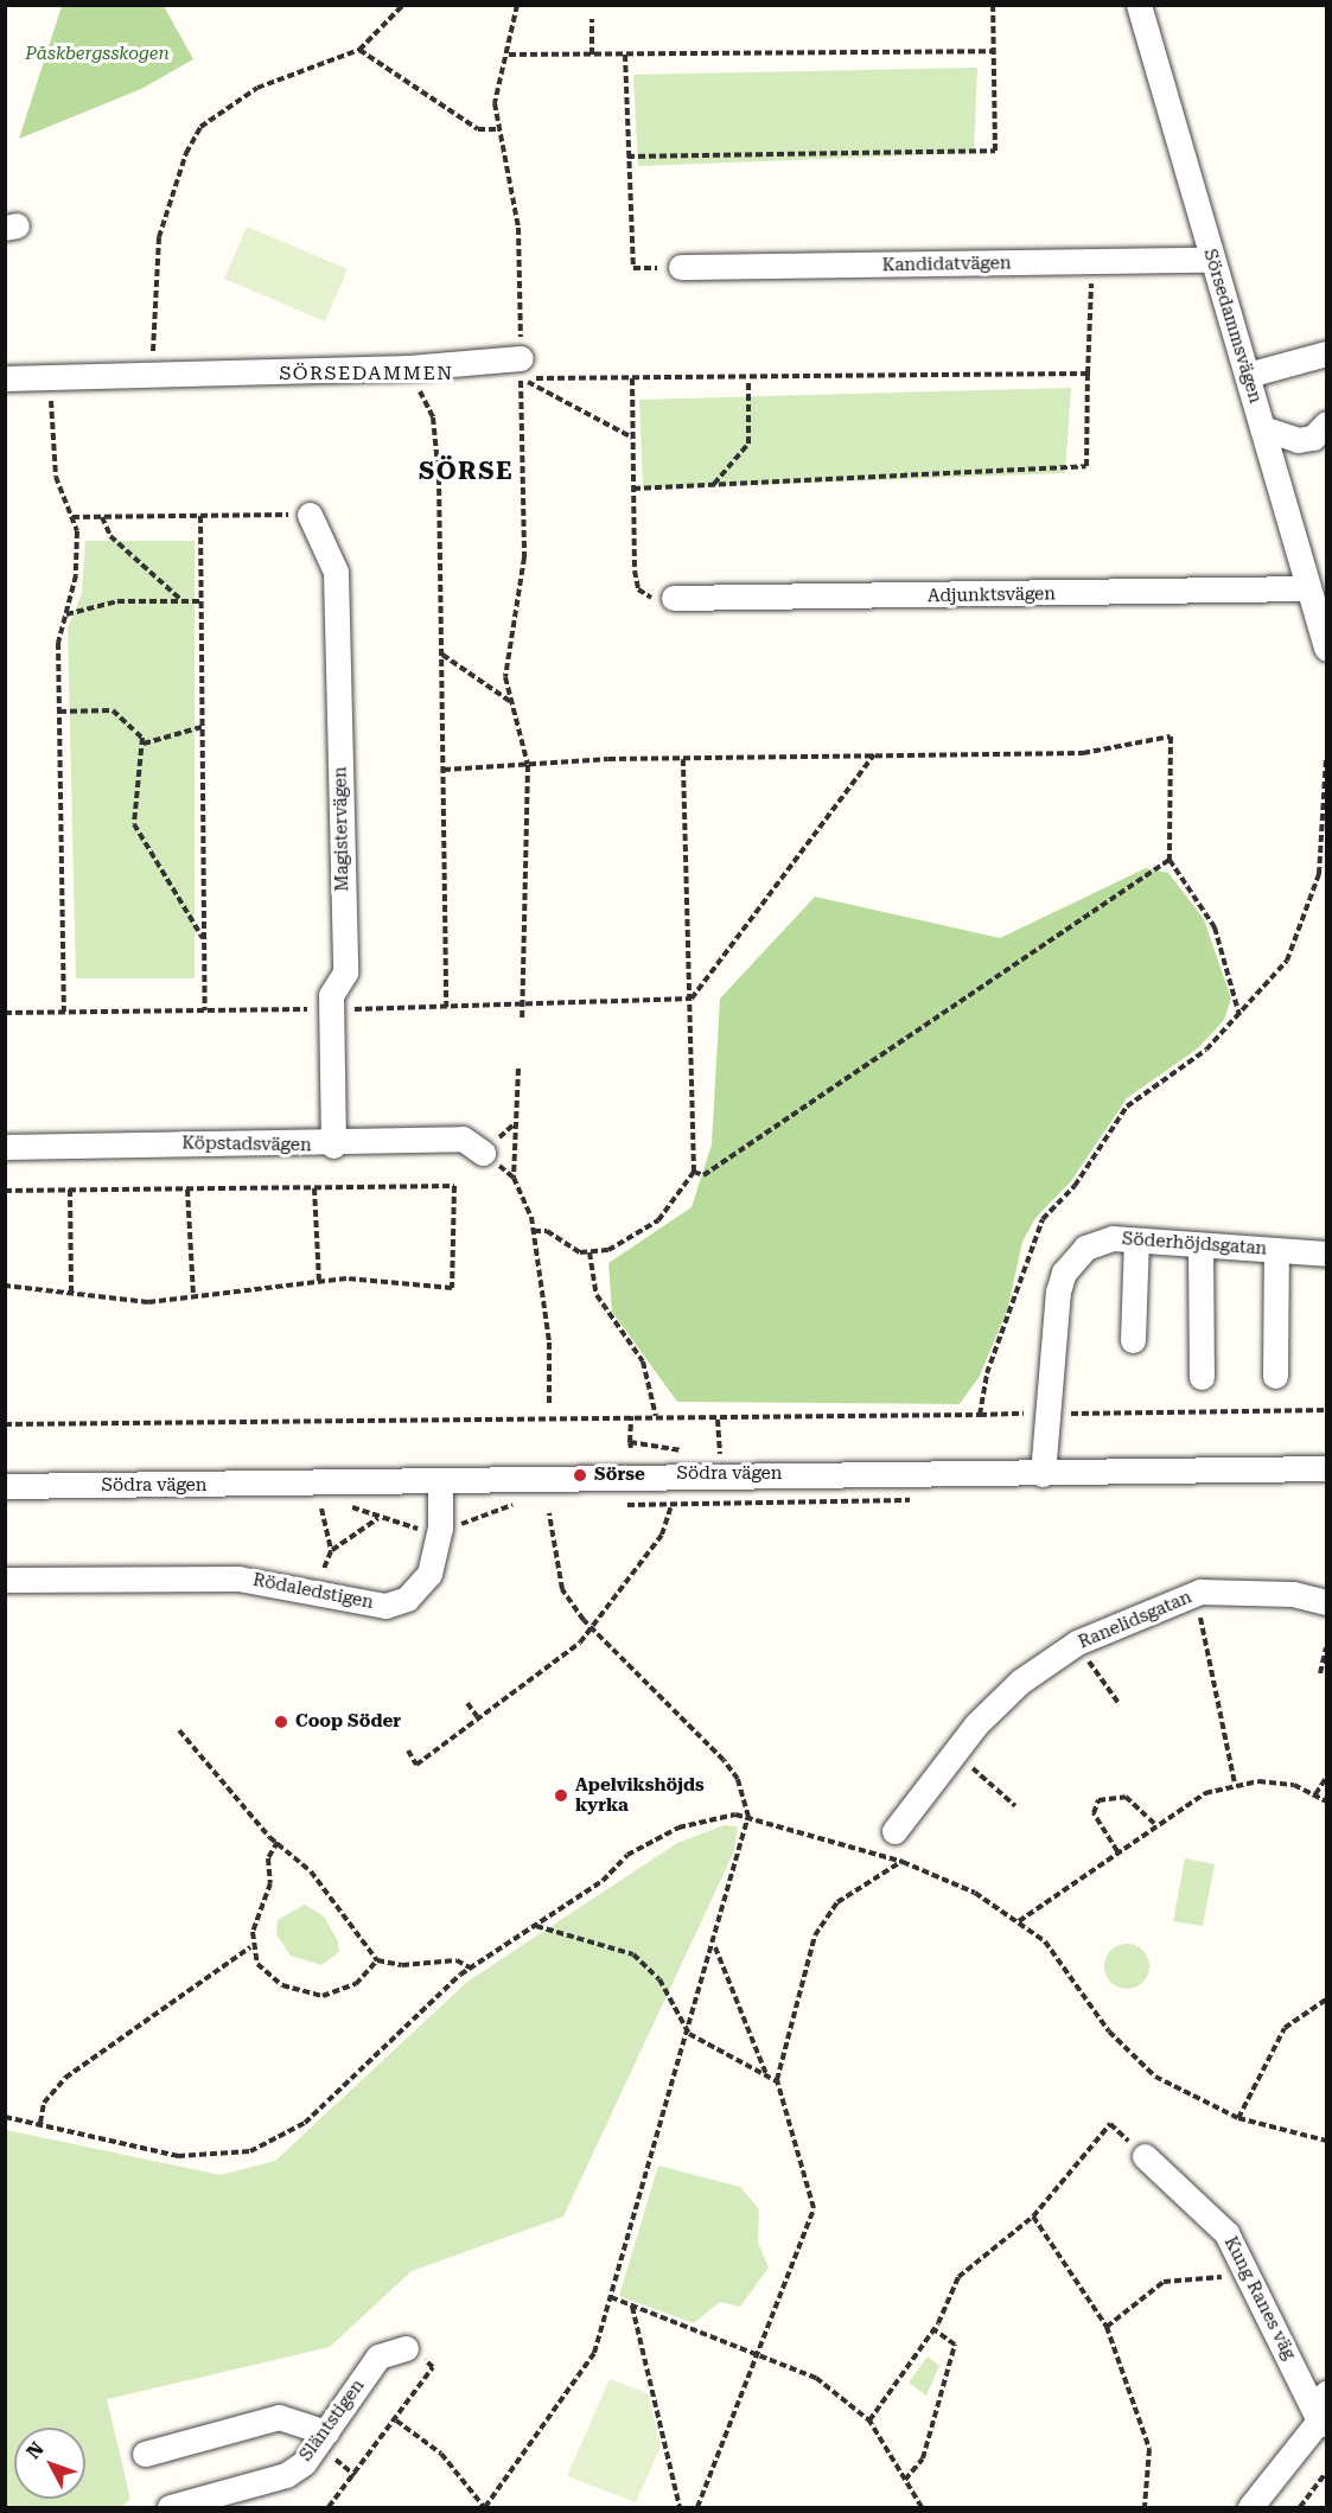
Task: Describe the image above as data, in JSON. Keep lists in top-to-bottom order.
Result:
{
  "streets": {
    "street": [
      "Kandidatvägen",
      "Sörsedammsvägen",
      "Adjunktsvägen",
      "Magistervägen",
      "Köpstadsvägen",
      "Söderhöjdsgatan",
      "Södra vägen",
      "Rödaledstigen",
      "Ranelidsgatan",
      "Kung Ranes väg",
      "Släntstigen"
    ]
  },
  "crossings": [
    ["Kandidatvägen", "Sörsedammsvägen"],
    ["Sörsedammsvägen", "Adjunktsvägen"],
    ["Magistervägen", "Köpstadsvägen"],
    ["Söderhöjdsgatan", "Södra vägen"],
    ["Södra vägen", "Rödaledstigen"]
  ],
  "districts": ["SÖRSEDAMMEN", "SÖRSE"],
  "parks": ["Påskbergsskogen"],
  "places": ["Sörse", "Coop Söder", "Apelvikshöjds kyrka"],
  "north": "top left"
}
